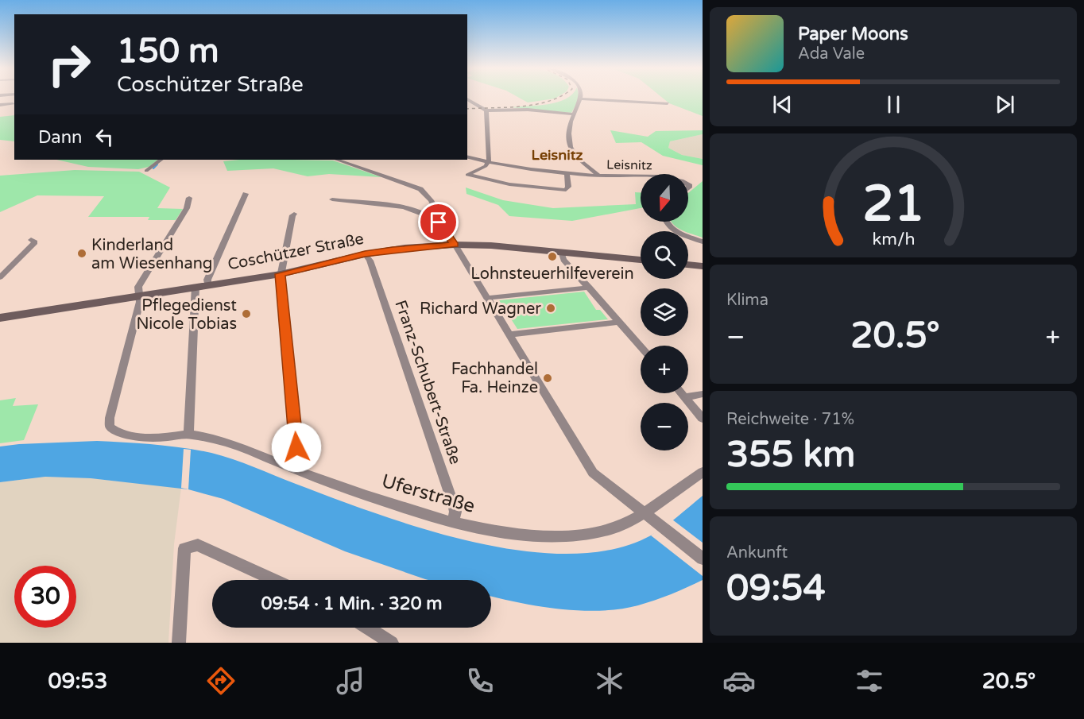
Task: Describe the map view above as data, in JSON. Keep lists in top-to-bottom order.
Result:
{
  "streets": {
    "street": [
      "Leisnitz",
      "Coschützer Straße",
      "Franz-Schubert-Straße",
      "Uferstraße"
    ]
  },
  "crossings": [
    ["Coschützer Straße", "Franz-Schubert-Straße"],
    ["Coschützer Straße", "Uferstraße"],
    ["Franz-Schubert-Straße", "Uferstraße"]
  ],
  "districts": ["Leisnitz"],
  "places": [
    "Kinderland am Wiesenhang",
    "Lohnsteuerhilfeverein",
    "Richard Wagner",
    "Pflegedienst Nicole Tobias",
    "Fachhandel Fa. Heinze"
  ],
  "north": "bottom",
  "page": {
    "turn": ["150 m", "Coschützer Straße"],
    "song": ["Paper Moons", "Ada Vale"],
    "then": "Dann",
    "map_buttons": ["+", "−"],
    "tile": [
      "Klima",
      ["Reichweite · 71%", "355 km"],
      ["Ankunft", "09:54"]
    ],
    "heat": ["−", "20.5°", "+"],
    "limit": "30",
    "trip": "09:54 · 1 Min. · 320 m",
    "tabs": ["09:53", "20.5°"],
    "gauge": ["21", "km/h"]
  }
}
